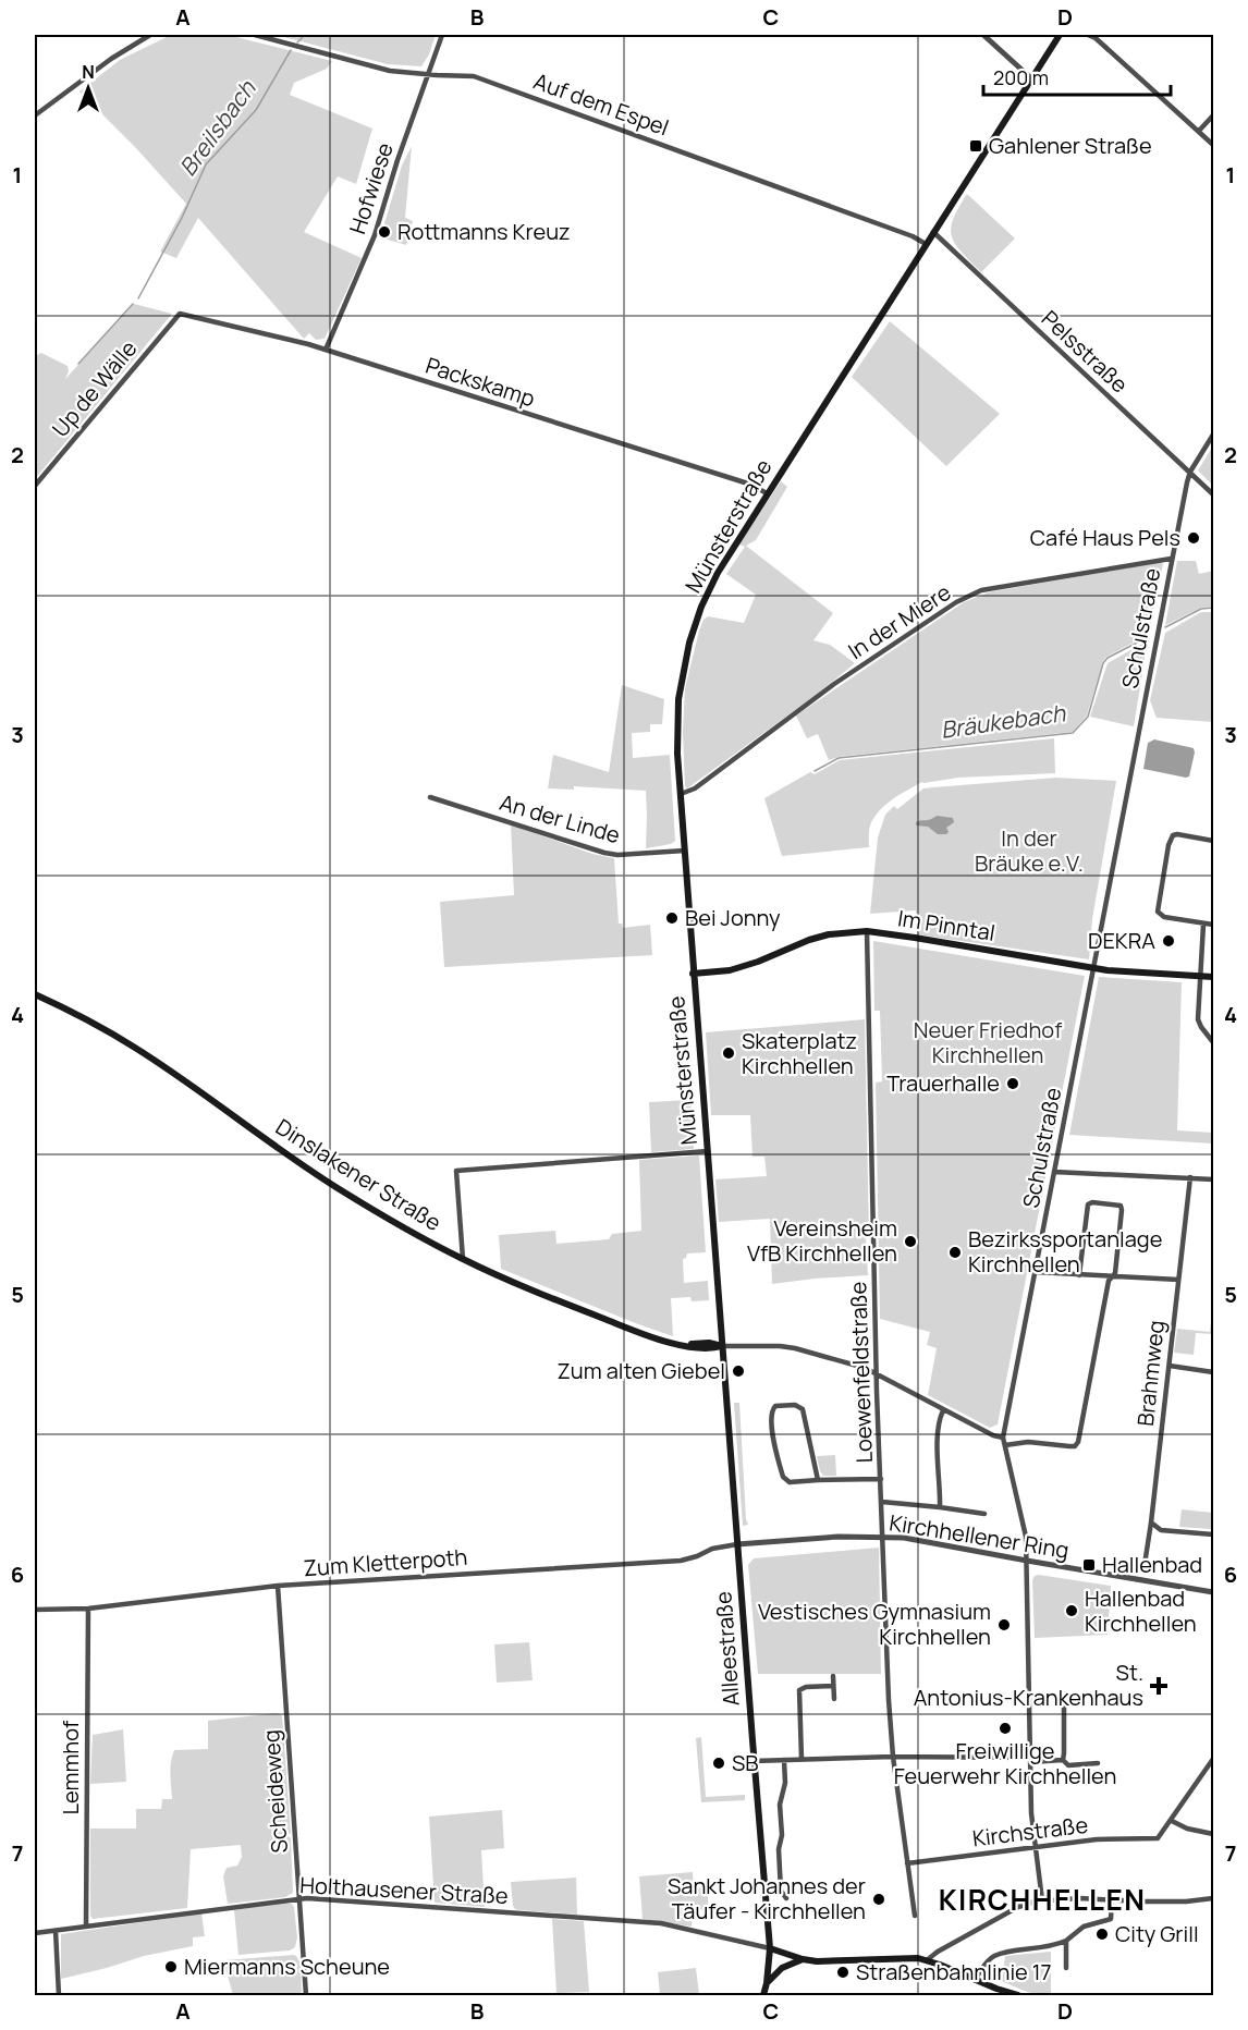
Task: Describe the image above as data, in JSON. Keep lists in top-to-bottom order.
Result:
{
  "streets": {
    "main road": [
      "Münsterstraße",
      "Im Pinntal",
      "Dinslakener Straße",
      "Alleestraße"
    ],
    "street": [
      "Auf dem Espel",
      "Hofwiese",
      "Pelsstraße",
      "Packskamp",
      "Up de Wälle",
      "In der Miere",
      "Schulstraße",
      "An der Linde",
      "Loewenfeldstraße",
      "Brahmweg",
      "Kirchhellener Ring",
      "Zum Kletterpoth",
      "Lemmhof",
      "Scheideweg",
      "Kirchstraße",
      "Holthausener Straße"
    ]
  },
  "crossings": [
    ["Auf dem Espel", "Hofwiese"],
    ["Auf dem Espel", "Münsterstraße"],
    ["Hofwiese", "Packskamp"],
    ["Pelsstraße", "Münsterstraße"],
    ["Pelsstraße", "Schulstraße"],
    ["Packskamp", "Up de Wälle"],
    ["Packskamp", "Münsterstraße"],
    ["Münsterstraße", "In der Miere"],
    ["Münsterstraße", "An der Linde"],
    ["Münsterstraße", "Im Pinntal"],
    ["Münsterstraße", "Dinslakener Straße"],
    ["Münsterstraße", "Alleestraße"],
    ["In der Miere", "Schulstraße"],
    ["Schulstraße", "Im Pinntal"],
    ["Schulstraße", "Kirchhellener Ring"],
    ["Schulstraße", "Kirchstraße"],
    ["Im Pinntal", "Loewenfeldstraße"],
    ["Dinslakener Straße", "Alleestraße"],
    ["Loewenfeldstraße", "Kirchhellener Ring"],
    ["Loewenfeldstraße", "Kirchstraße"],
    ["Kirchhellener Ring", "Zum Kletterpoth"],
    ["Kirchhellener Ring", "Alleestraße"],
    ["Zum Kletterpoth", "Alleestraße"],
    ["Zum Kletterpoth", "Lemmhof"],
    ["Zum Kletterpoth", "Scheideweg"],
    ["Alleestraße", "Holthausener Straße"],
    ["Lemmhof", "Holthausener Straße"],
    ["Scheideweg", "Holthausener Straße"]
  ],
  "districts": ["KIRCHHELLEN"],
  "water": ["Breilsbach", "Bräukebach"],
  "parks": ["In der Bräuke e.V.", "Neuer Friedhof Kirchhellen"],
  "places": {
    "transit": ["Gahlener Straße", "Hallenbad"],
    "other": [
      "Rottmanns Kreuz",
      "Café Haus Pels",
      "Bei Jonny",
      "DEKRA",
      "Skaterplatz Kirchhellen",
      "Trauerhalle",
      "Vereinsheim VfB Kirchhellen",
      "Bezirkssportanlage Kirchhellen",
      "Zum alten Giebel",
      "Hallenbad Kirchhellen",
      "Vestisches Gymnasium Kirchhellen",
      "Freiwillige Feuerwehr Kirchhellen",
      "SB",
      "Sankt Johannes der Täufer - Kirchhellen",
      "City Grill",
      "Miermanns Scheune",
      "Straßenbahnlinie 17"
    ],
    "health": ["St. Antonius-Krankenhaus"]
  },
  "scale_bar": "200 m",
  "north": "top",
  "grid": {
    "columns": [
      "A",
      "B",
      "C",
      "D"
    ],
    "rows": [
      "1",
      "2",
      "3",
      "4",
      "5",
      "6",
      "7"
    ]
  }
}
